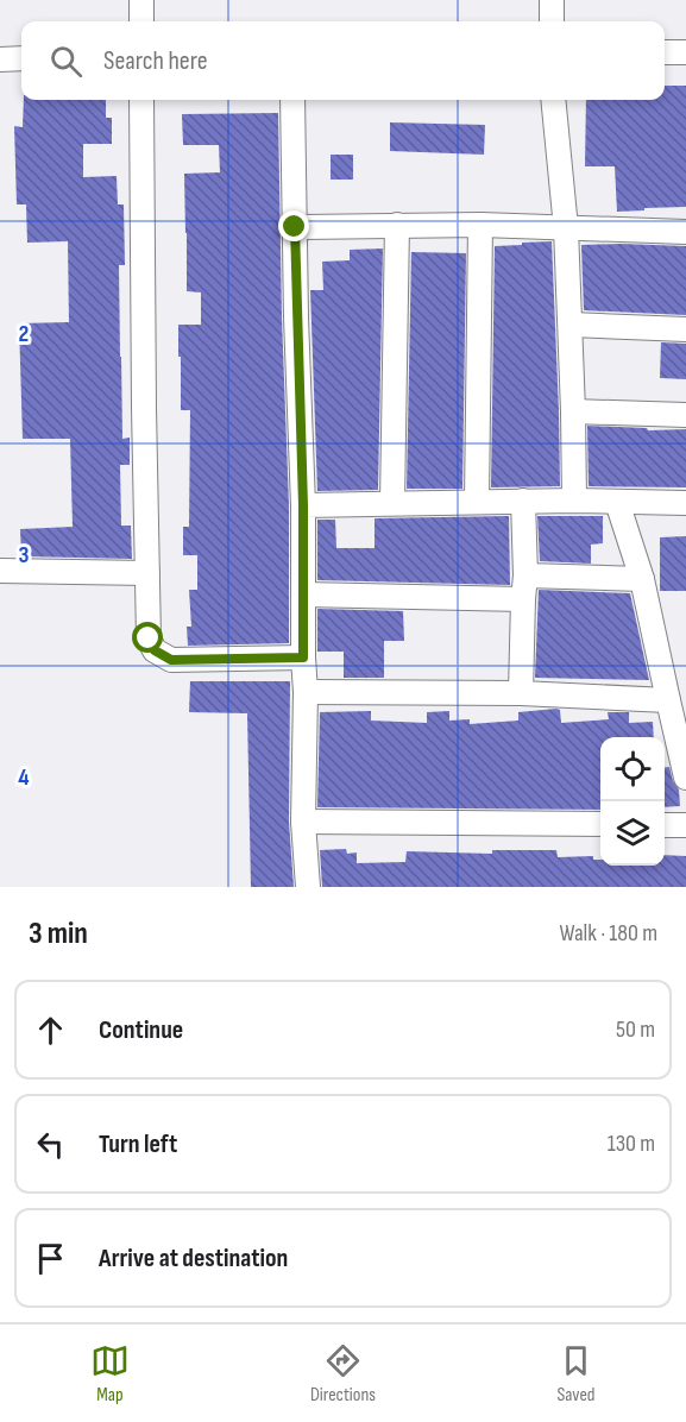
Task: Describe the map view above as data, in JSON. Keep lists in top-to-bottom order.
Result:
{
  "page": {
    "search": "Search here",
    "heading": ["3 min", "Walk · 180 m"],
    "list": [
      ["Continue", "50 m"],
      ["Turn left", "130 m"],
      "Arrive at destination"
    ],
    "nav": ["Map", "Directions", "Saved"]
  },
  "grid": {
    "rows": ["2", "3", "4"]
  }
}
